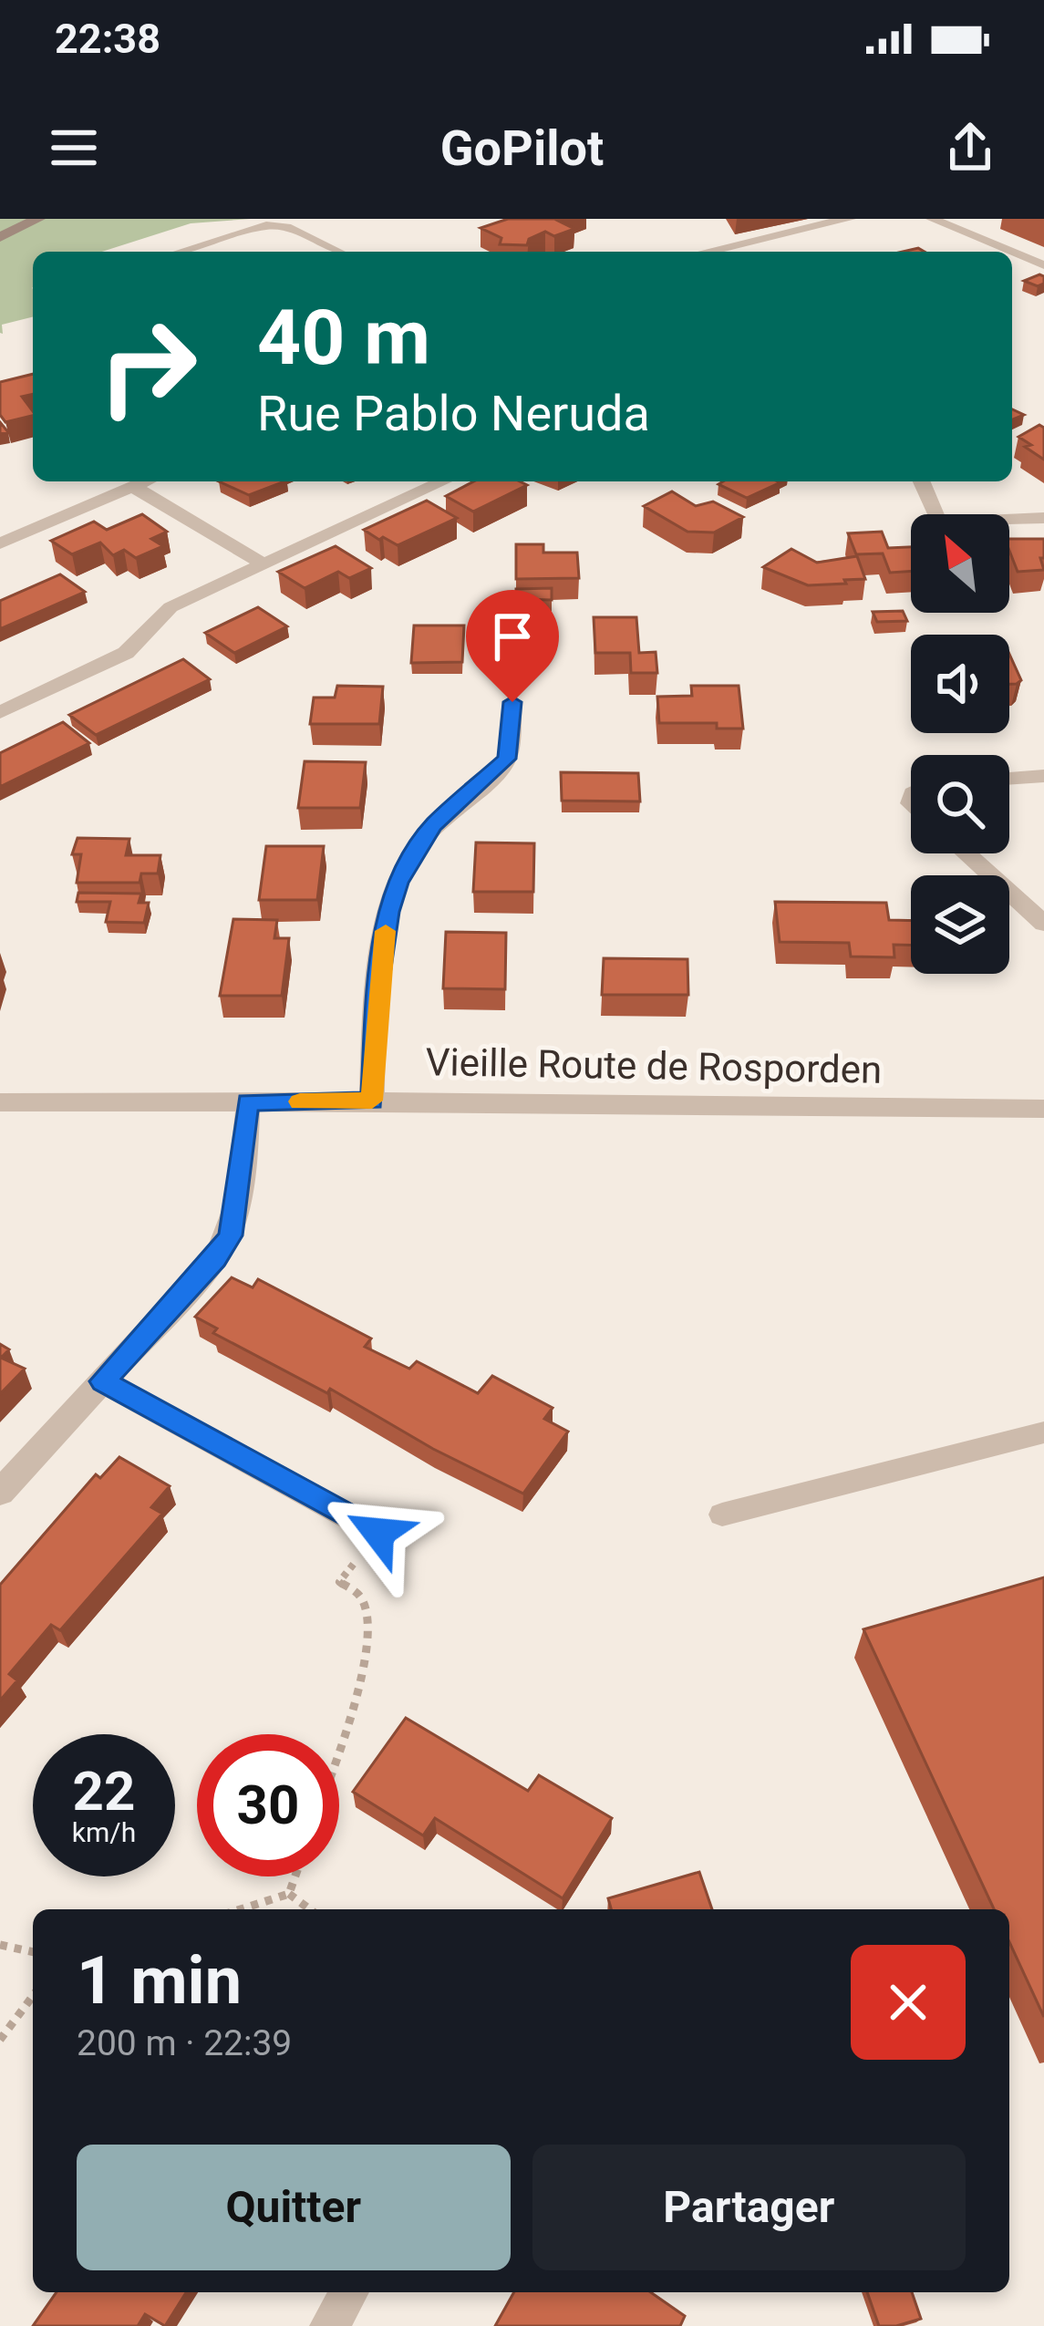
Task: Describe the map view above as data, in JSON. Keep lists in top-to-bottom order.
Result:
{
  "streets": {
    "street": ["Vieille Route de Rosporden"]
  },
  "north": "top left",
  "page": {
    "status": "22:38",
    "header": "GoPilot",
    "turn": ["40 m", "Rue Pablo Neruda"],
    "speed": "22 km/h",
    "limit": "30",
    "heading": ["1 min", "200 m · 22:39"],
    "buttons": ["Quitter", "Partager"]
  }
}
